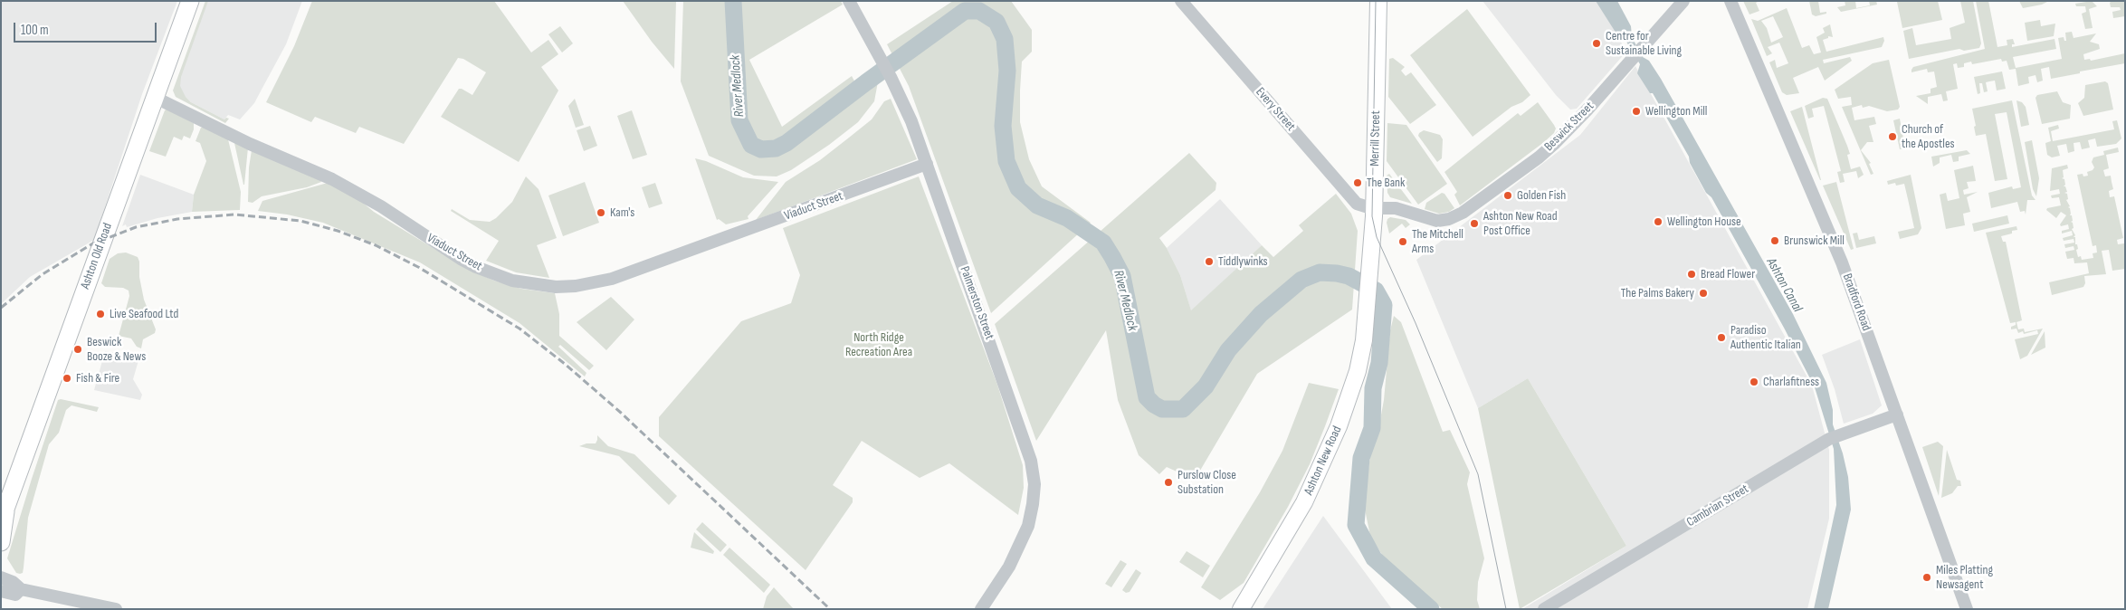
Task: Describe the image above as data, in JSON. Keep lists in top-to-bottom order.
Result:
{
  "streets": {
    "highway": ["Ashton Old Road"],
    "main road": ["Merrill Street", "Ashton New Road"],
    "street": [
      "Every Street",
      "Beswick Street",
      "Viaduct Street",
      "Bradford Road",
      "Palmerston Street",
      "Cambrian Street"
    ]
  },
  "crossings": [
    ["Every Street", "Beswick Street"],
    ["Every Street", "Merrill Street"],
    ["Beswick Street", "Merrill Street"],
    ["Merrill Street", "Ashton New Road"],
    ["Viaduct Street", "Ashton Old Road"],
    ["Viaduct Street", "Palmerston Street"],
    ["Bradford Road", "Cambrian Street"]
  ],
  "water": ["River Medlock", "Ashton Canal"],
  "parks": ["North Ridge Recreation Area"],
  "places": [
    "Centre for Sustainable Living",
    "Wellington Mill",
    "Church of the Apostles",
    "The Bank",
    "Golden Fish",
    "Kam's",
    "Wellington House",
    "Ashton New Road Post Office",
    "Brunswick Mill",
    "The Mitchell Arms",
    "Tiddlywinks",
    "Bread Flower",
    "The Palms Bakery",
    "Live Seafood Ltd",
    "Paradiso Authentic Italian",
    "Beswick Booze & News",
    "Fish & Fire",
    "Charlafitness",
    "Purslow Close Substation",
    "Miles Platting Newsagent"
  ],
  "scale_bar": "100 m"
}
